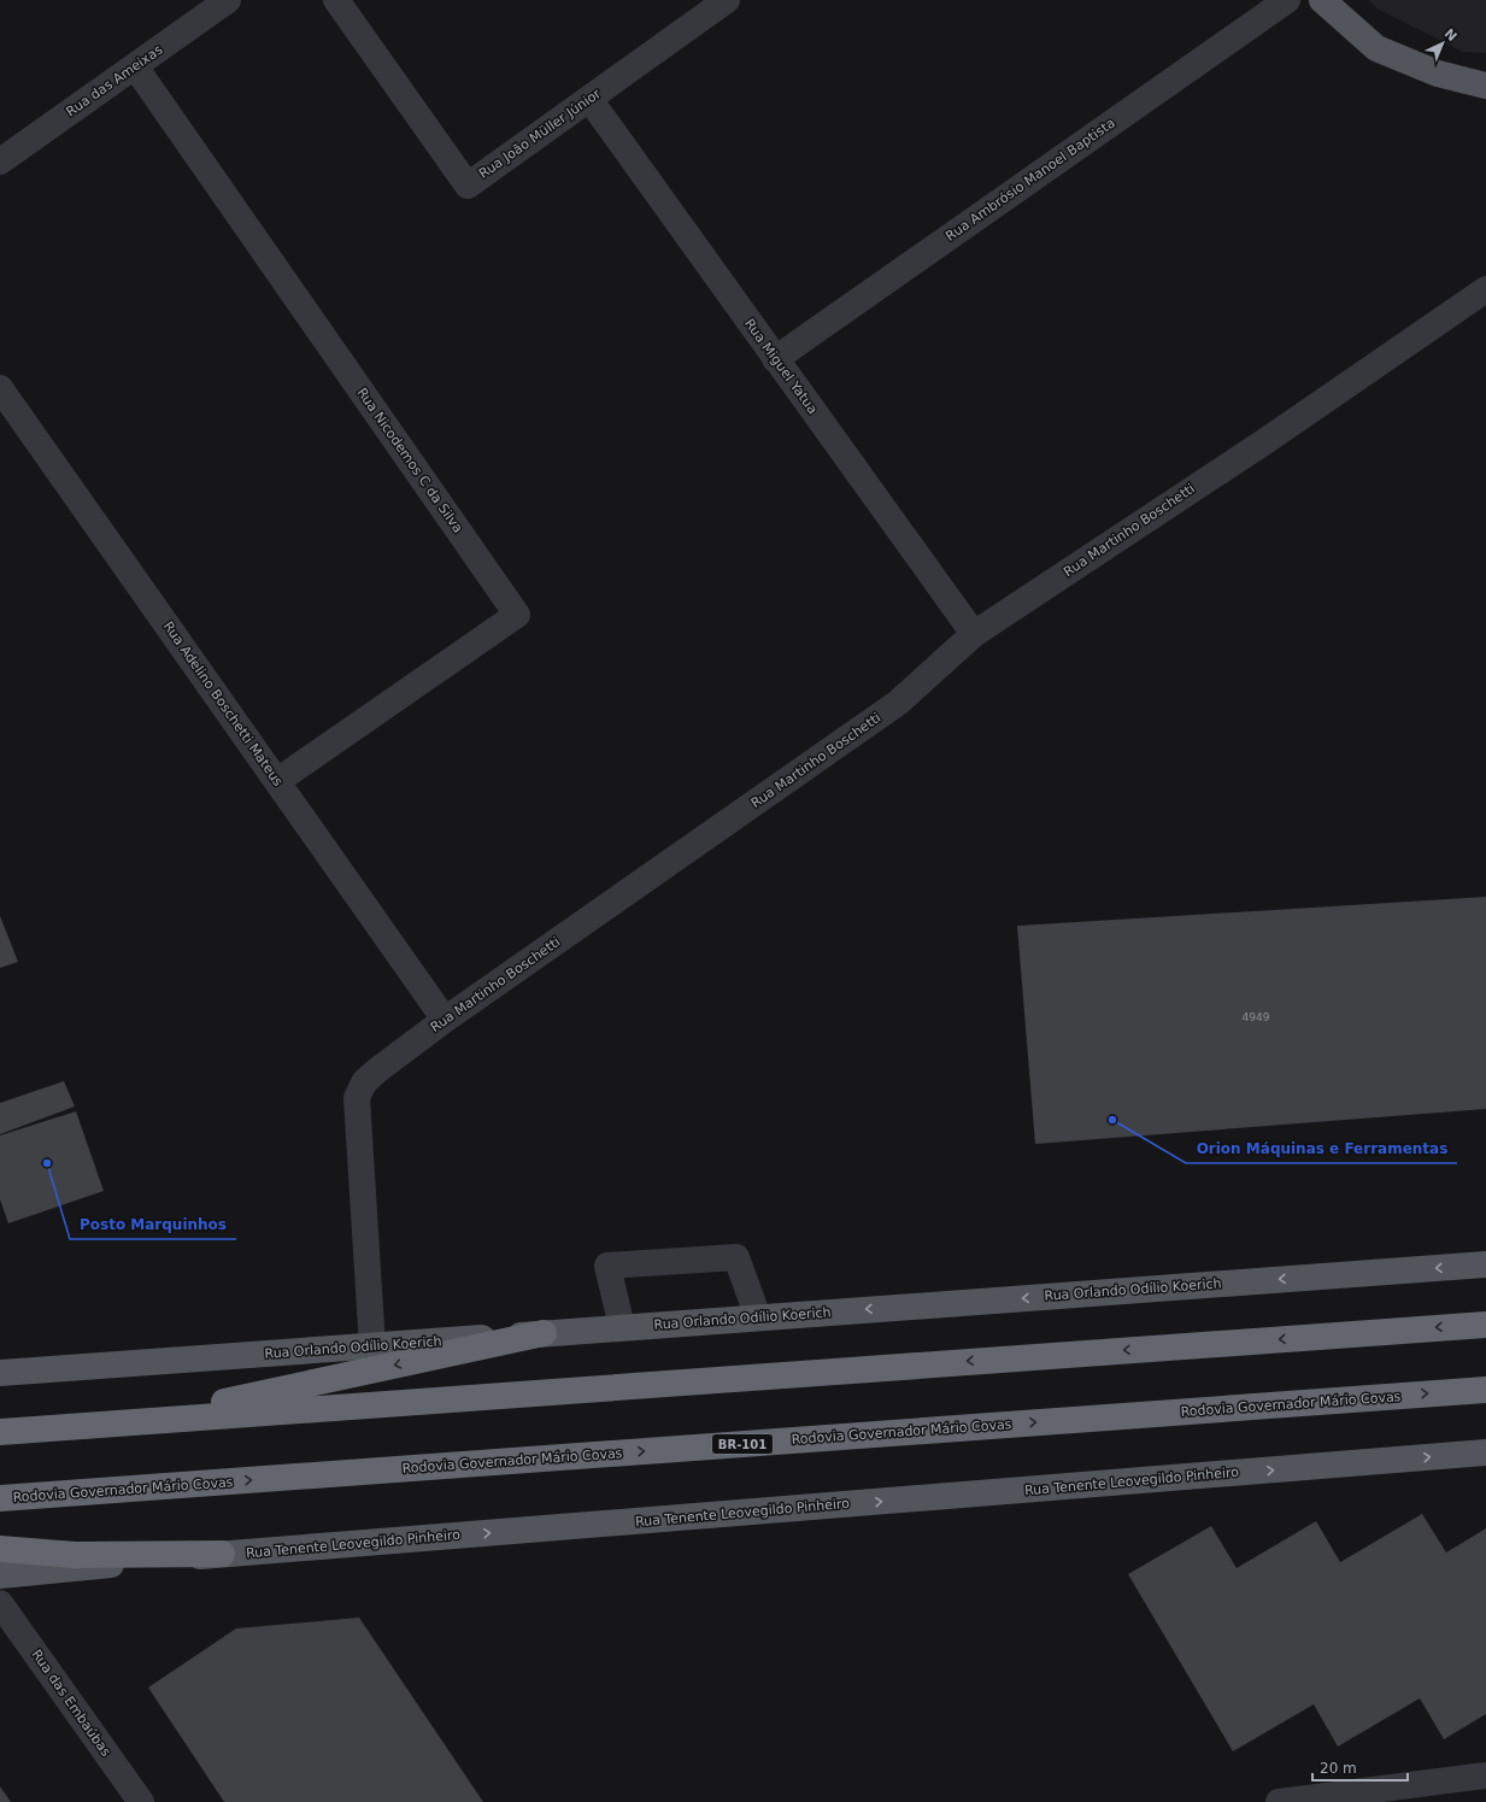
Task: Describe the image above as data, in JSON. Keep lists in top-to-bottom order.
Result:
{
  "streets": {
    "highway": ["Rodovia Governador Mário Covas", "BR-101"],
    "main road": ["Rua Orlando Odílio Koerich", "Rua Tenente Leovegildo Pinheiro"],
    "street": [
      "Rua das Ameixas",
      "Rua João Müller Júnior",
      "Rua Ambrósio Manoel Baptista",
      "Rua Miguel Yatua",
      "Rua Nicodemos C da Silva",
      "Rua Martinho Boschetti",
      "Rua Adelino Boschetti Mateus",
      "Rua das Embaúbas"
    ]
  },
  "crossings": [
    ["Rua das Ameixas", "Rua Nicodemos C da Silva"],
    ["Rua João Müller Júnior", "Rua Miguel Yatua"],
    ["Rua Ambrósio Manoel Baptista", "Rua Miguel Yatua"],
    ["Rua Miguel Yatua", "Rua Martinho Boschetti"],
    ["Rua Nicodemos C da Silva", "Rua Adelino Boschetti Mateus"],
    ["Rua Martinho Boschetti", "Rua Adelino Boschetti Mateus"],
    ["Rua Martinho Boschetti", "Rua Orlando Odílio Koerich"]
  ],
  "one_way": ["Rua Orlando Odílio Koerich", "Rua Tenente Leovegildo Pinheiro"],
  "places": ["Orion Máquinas e Ferramentas", "Posto Marquinhos"],
  "house_numbers": ["4949"],
  "scale_bar": "20 m",
  "north": "top right"
}
